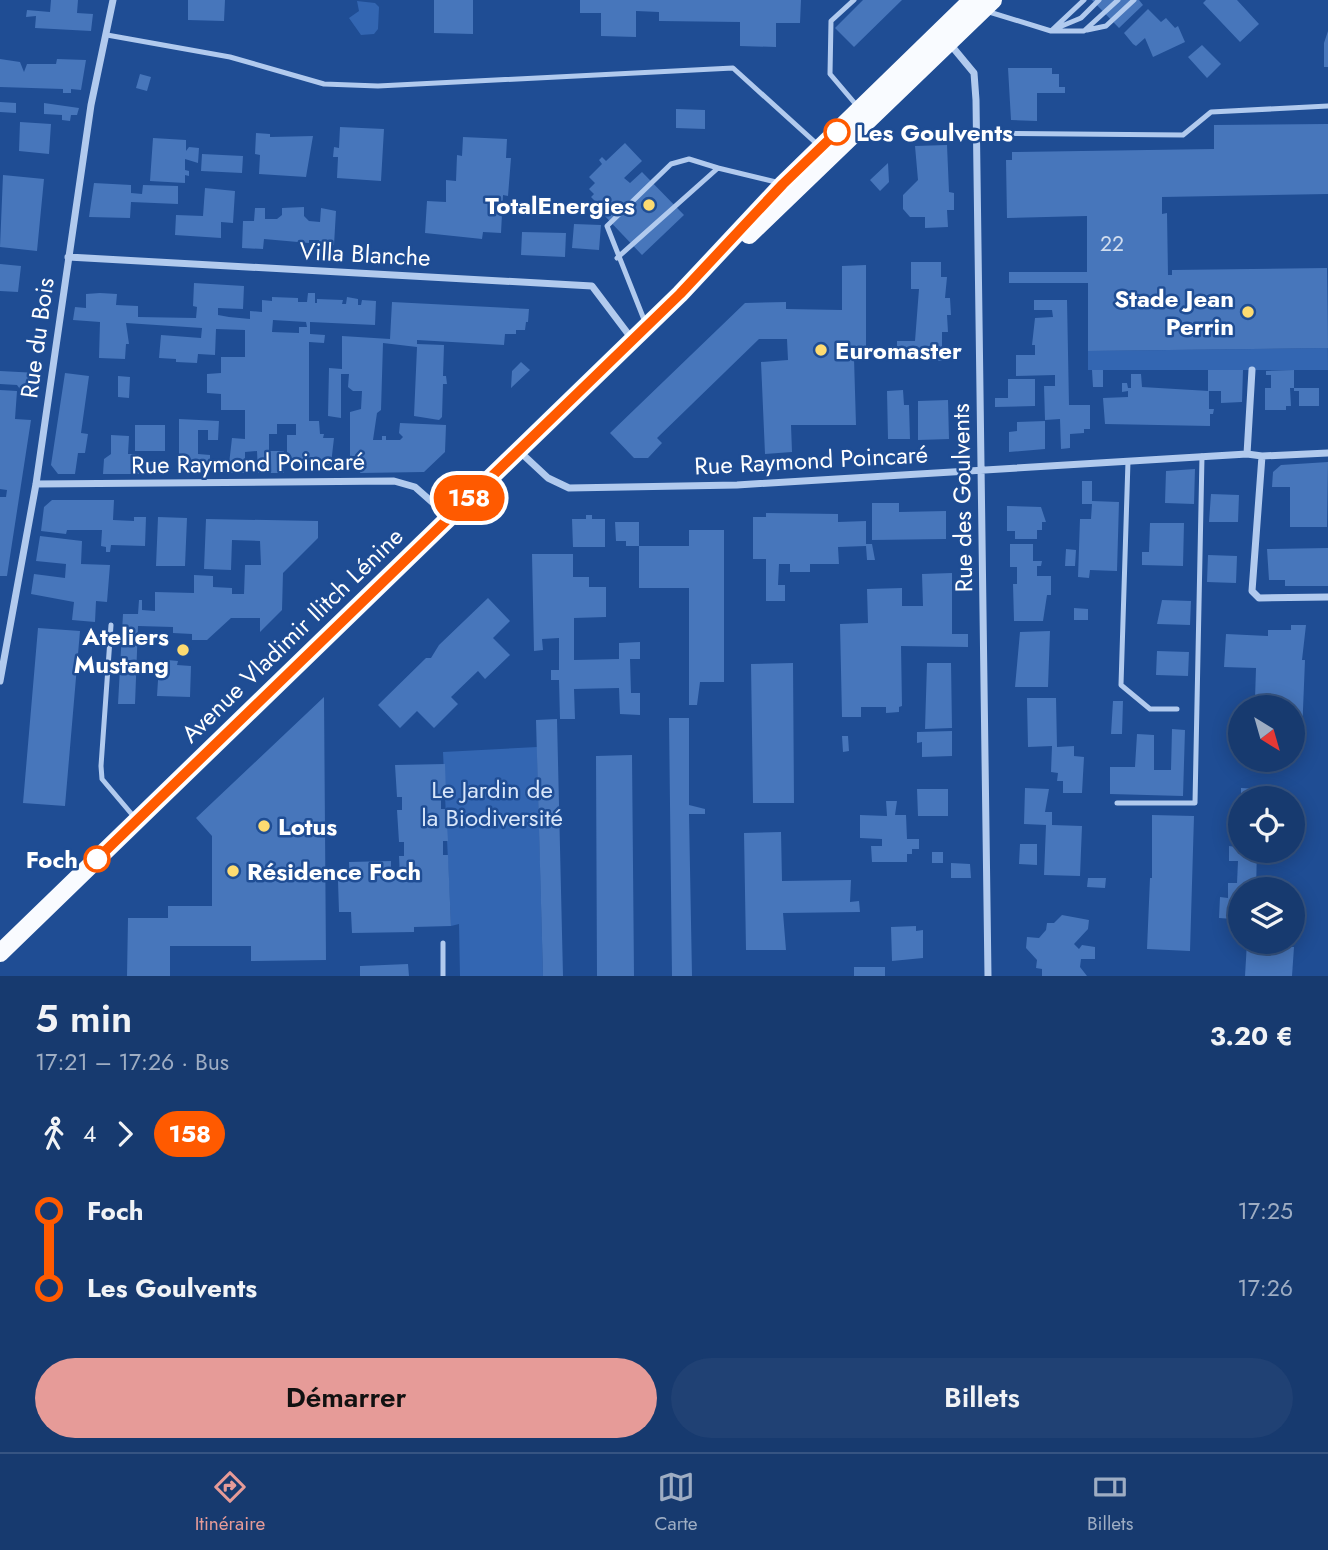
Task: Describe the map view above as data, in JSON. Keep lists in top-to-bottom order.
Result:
{
  "streets": {
    "main road": ["Avenue Vladimir Ilitch Lénine"],
    "street": [
      "Villa Blanche",
      "Rue du Bois",
      "Rue Raymond Poincaré",
      "Rue des Goulvents"
    ]
  },
  "crossings": [
    ["Villa Blanche", "Rue du Bois"],
    ["Villa Blanche", "Avenue Vladimir Ilitch Lénine"],
    ["Rue du Bois", "Rue Raymond Poincaré"],
    ["Rue Raymond Poincaré", "Rue des Goulvents"],
    ["Rue Raymond Poincaré", "Avenue Vladimir Ilitch Lénine"],
    ["Rue des Goulvents", "Avenue Vladimir Ilitch Lénine"]
  ],
  "parks": ["Le Jardin de la Biodiversité"],
  "places": [
    "Les Goulvents",
    "TotalEnergies",
    "Stade Jean Perrin",
    "Euromaster",
    "Ateliers Mustang",
    "Lotus",
    "Foch",
    "Résidence Foch"
  ],
  "lines": ["bus line 158"],
  "house_numbers": ["22"],
  "north": "bottom right",
  "page": {
    "on_map": "158",
    "heading": ["5 min", "17:21 – 17:26 · Bus", "3.20 €"],
    "legs": ["4", "158"],
    "list": [
      {
        "name": "Foch",
        "value": "17:25"
      },
      {
        "name": "Les Goulvents",
        "value": "17:26"
      }
    ],
    "buttons": ["Démarrer", "Billets"],
    "tabs": ["Itinéraire", "Carte", "Billets"]
  }
}
